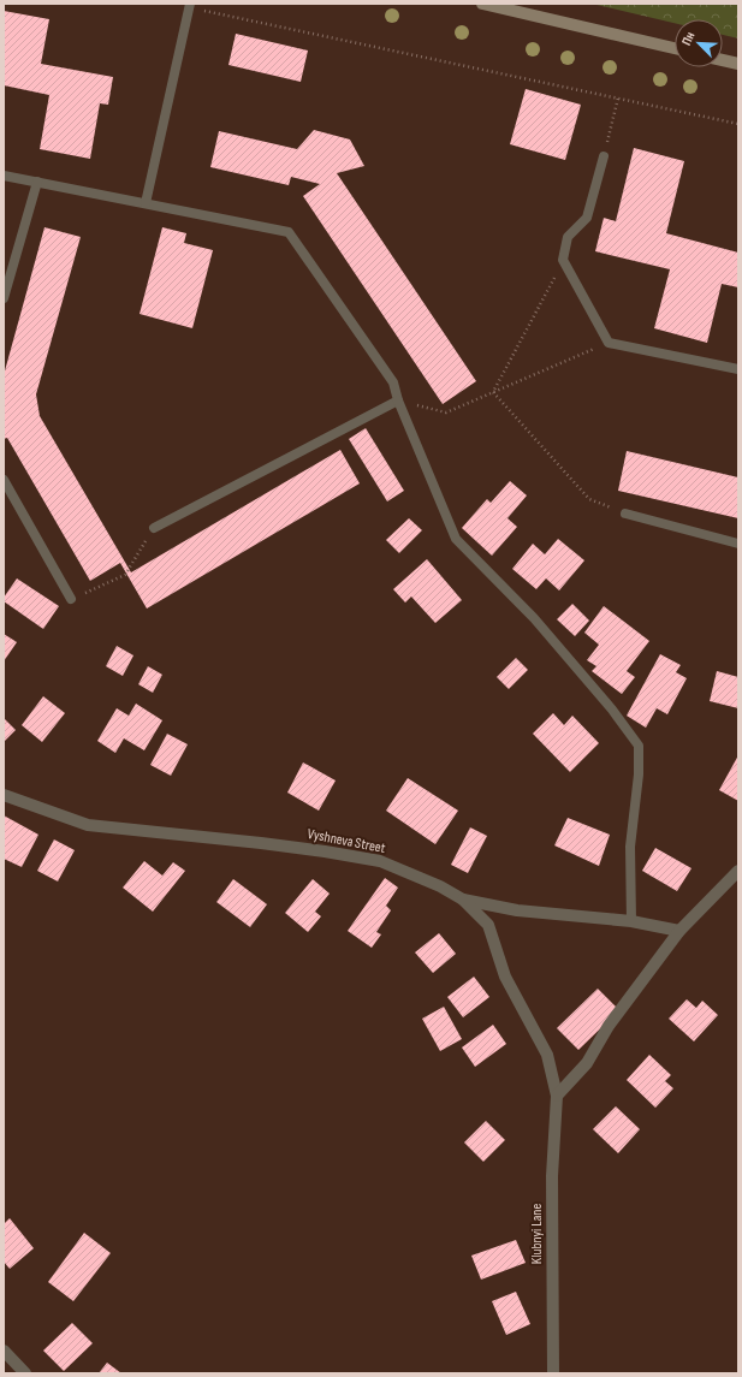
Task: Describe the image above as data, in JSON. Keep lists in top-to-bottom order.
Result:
{
  "streets": {
    "street": ["Vyshneva Street", "Klubnyi Lane"]
  },
  "crossings": [
    ["Vyshneva Street", "Klubnyi Lane"]
  ],
  "north": "top left"
}
